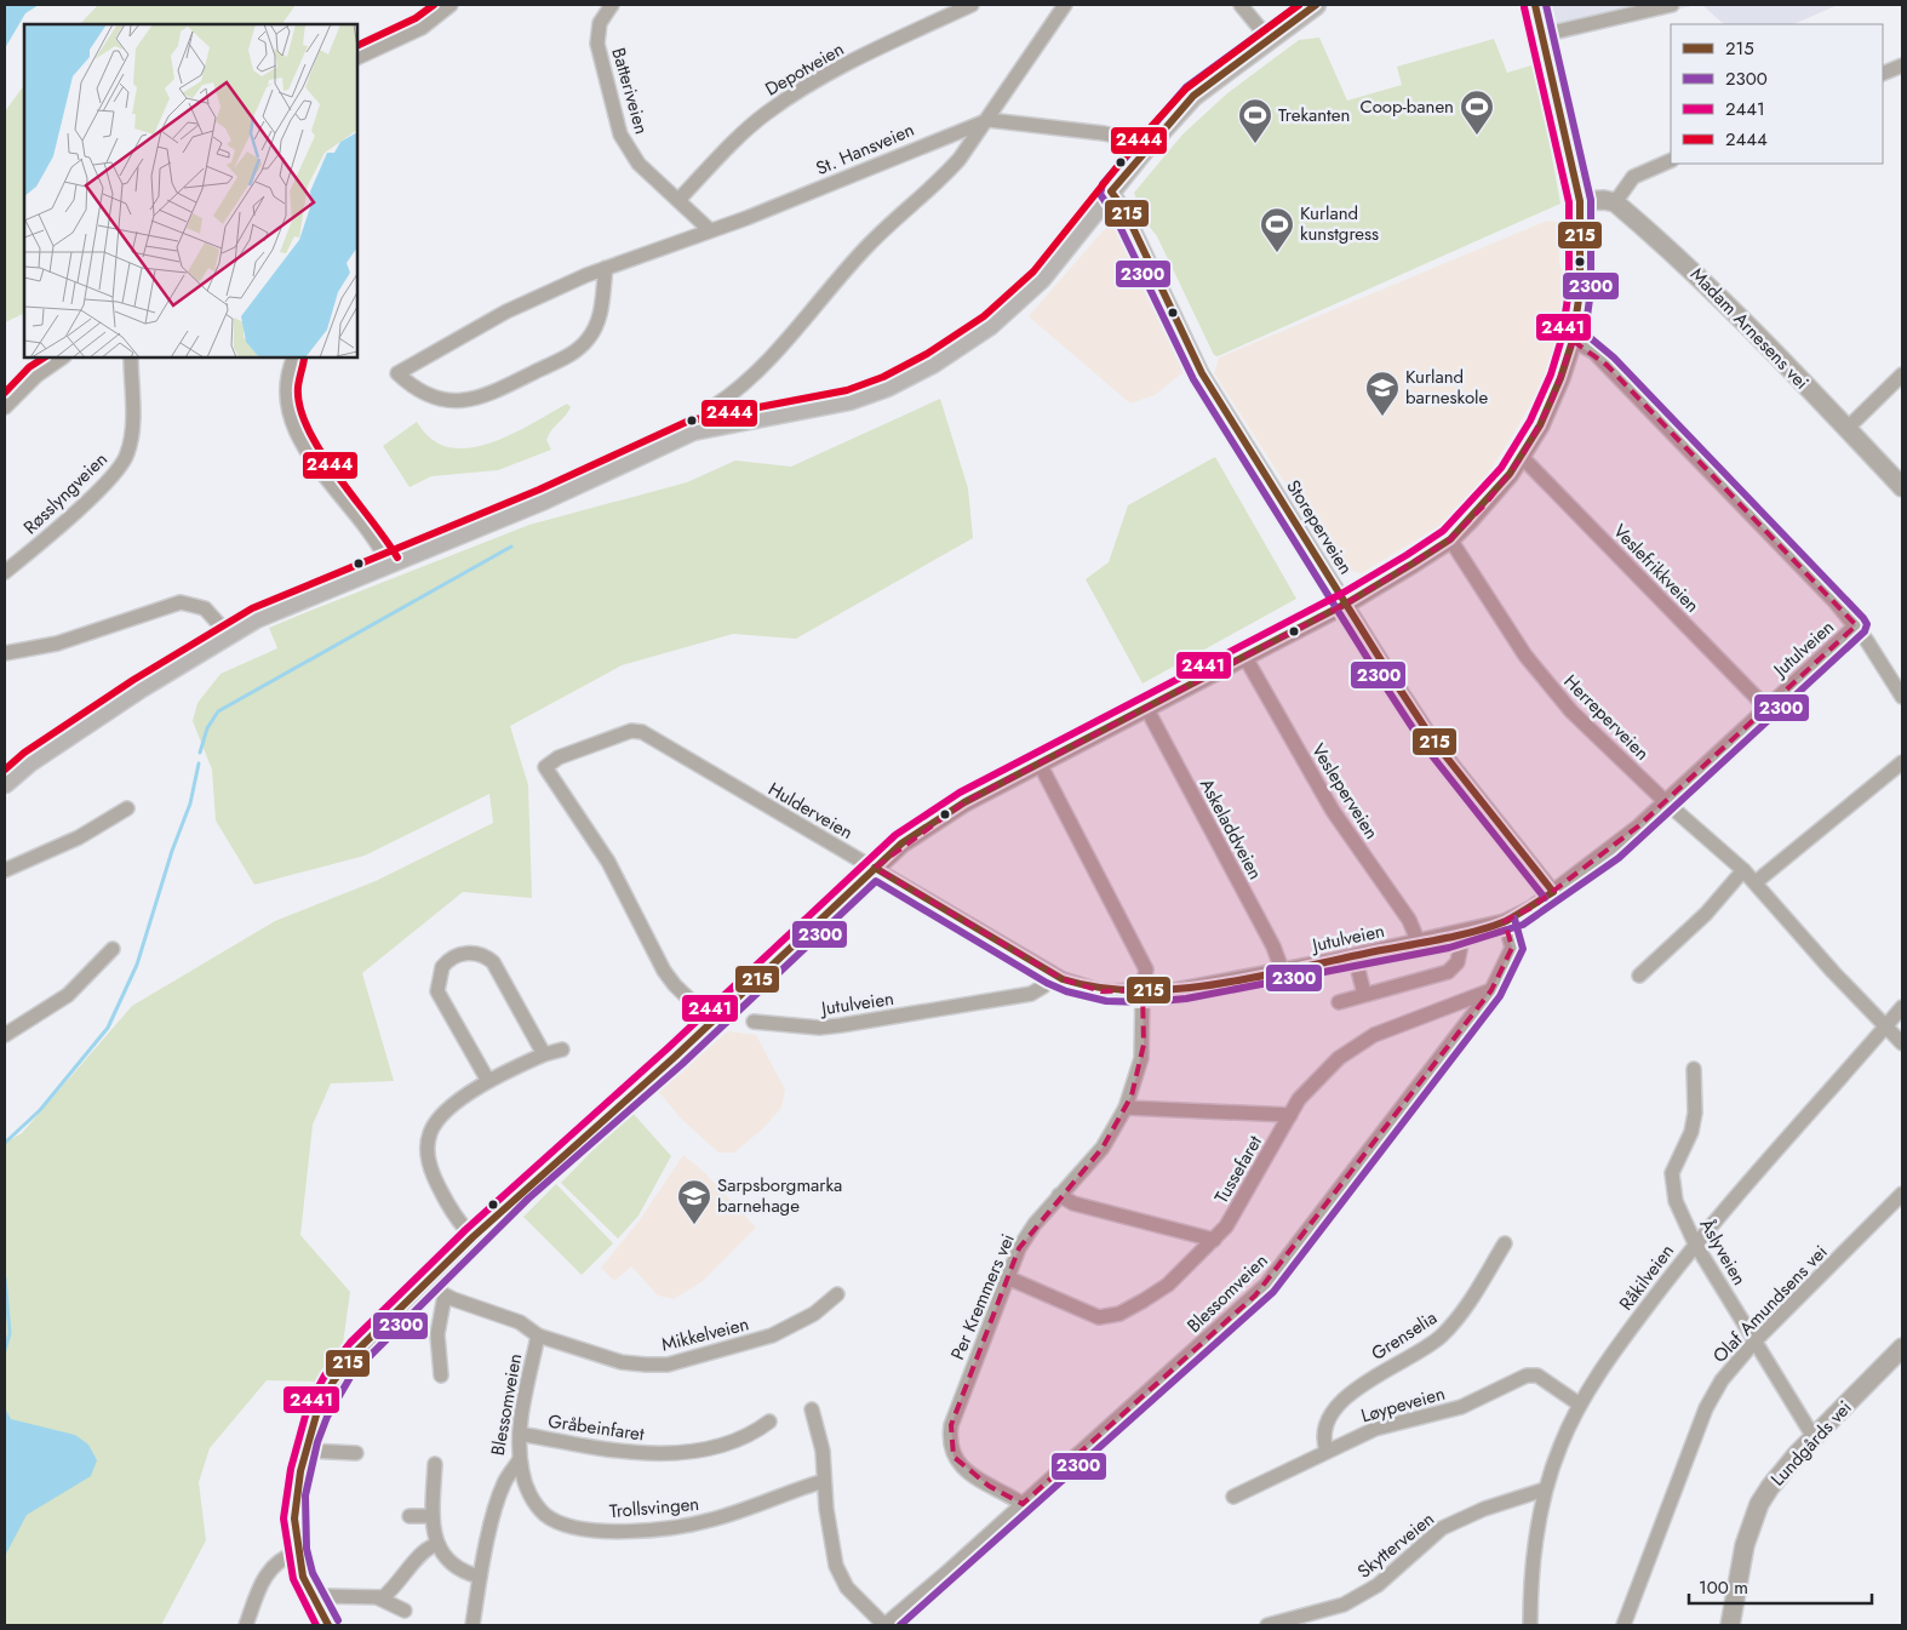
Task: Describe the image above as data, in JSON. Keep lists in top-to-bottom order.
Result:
{
  "streets": {
    "street": [
      "Depotveien",
      "Batteriveien",
      "St. Hansveien",
      "Madam Arnesens vei",
      "Røsslyngveien",
      "Storeperveien",
      "Veslefrikkveien",
      "Jutulveien",
      "Herreperveien",
      "Vesleperveien",
      "Hulderveien",
      "Askeladdveien",
      "Tussefaret",
      "Åslyveien",
      "Råkilveien",
      "Blessomveien",
      "Per Kremmers vei",
      "Olaf Amundsens vei",
      "Mikkelveien",
      "Grenselia",
      "Løypeveien",
      "Gråbeinfaret",
      "Lundgårds vei",
      "Trollsvingen",
      "Skytterveien"
    ]
  },
  "crossings": [
    ["Depotveien", "Batteriveien"],
    ["Batteriveien", "St. Hansveien"],
    ["Storeperveien", "Jutulveien"],
    ["Veslefrikkveien", "Jutulveien"],
    ["Jutulveien", "Herreperveien"],
    ["Jutulveien", "Vesleperveien"],
    ["Jutulveien", "Hulderveien"],
    ["Jutulveien", "Askeladdveien"],
    ["Jutulveien", "Blessomveien"],
    ["Jutulveien", "Per Kremmers vei"],
    ["Herreperveien", "Råkilveien"],
    ["Tussefaret", "Blessomveien"],
    ["Tussefaret", "Per Kremmers vei"],
    ["Åslyveien", "Råkilveien"],
    ["Åslyveien", "Olaf Amundsens vei"],
    ["Åslyveien", "Lundgårds vei"],
    ["Råkilveien", "Løypeveien"],
    ["Råkilveien", "Skytterveien"],
    ["Blessomveien", "Per Kremmers vei"],
    ["Blessomveien", "Mikkelveien"],
    ["Blessomveien", "Gråbeinfaret"],
    ["Blessomveien", "Trollsvingen"],
    ["Grenselia", "Løypeveien"]
  ],
  "places": {
    "sports": ["Coop-banen", "Trekanten", "Kurland kunstgress"],
    "school or university": ["Kurland barneskole", "Sarpsborgmarka barnehage"]
  },
  "lines": [
    "transit line 215",
    "transit line 2300",
    "transit line 2444",
    "transit line 2441"
  ],
  "legend": [
    "215",
    "2300",
    "2441",
    "2444"
  ],
  "scale_bar": "100 m"
}
